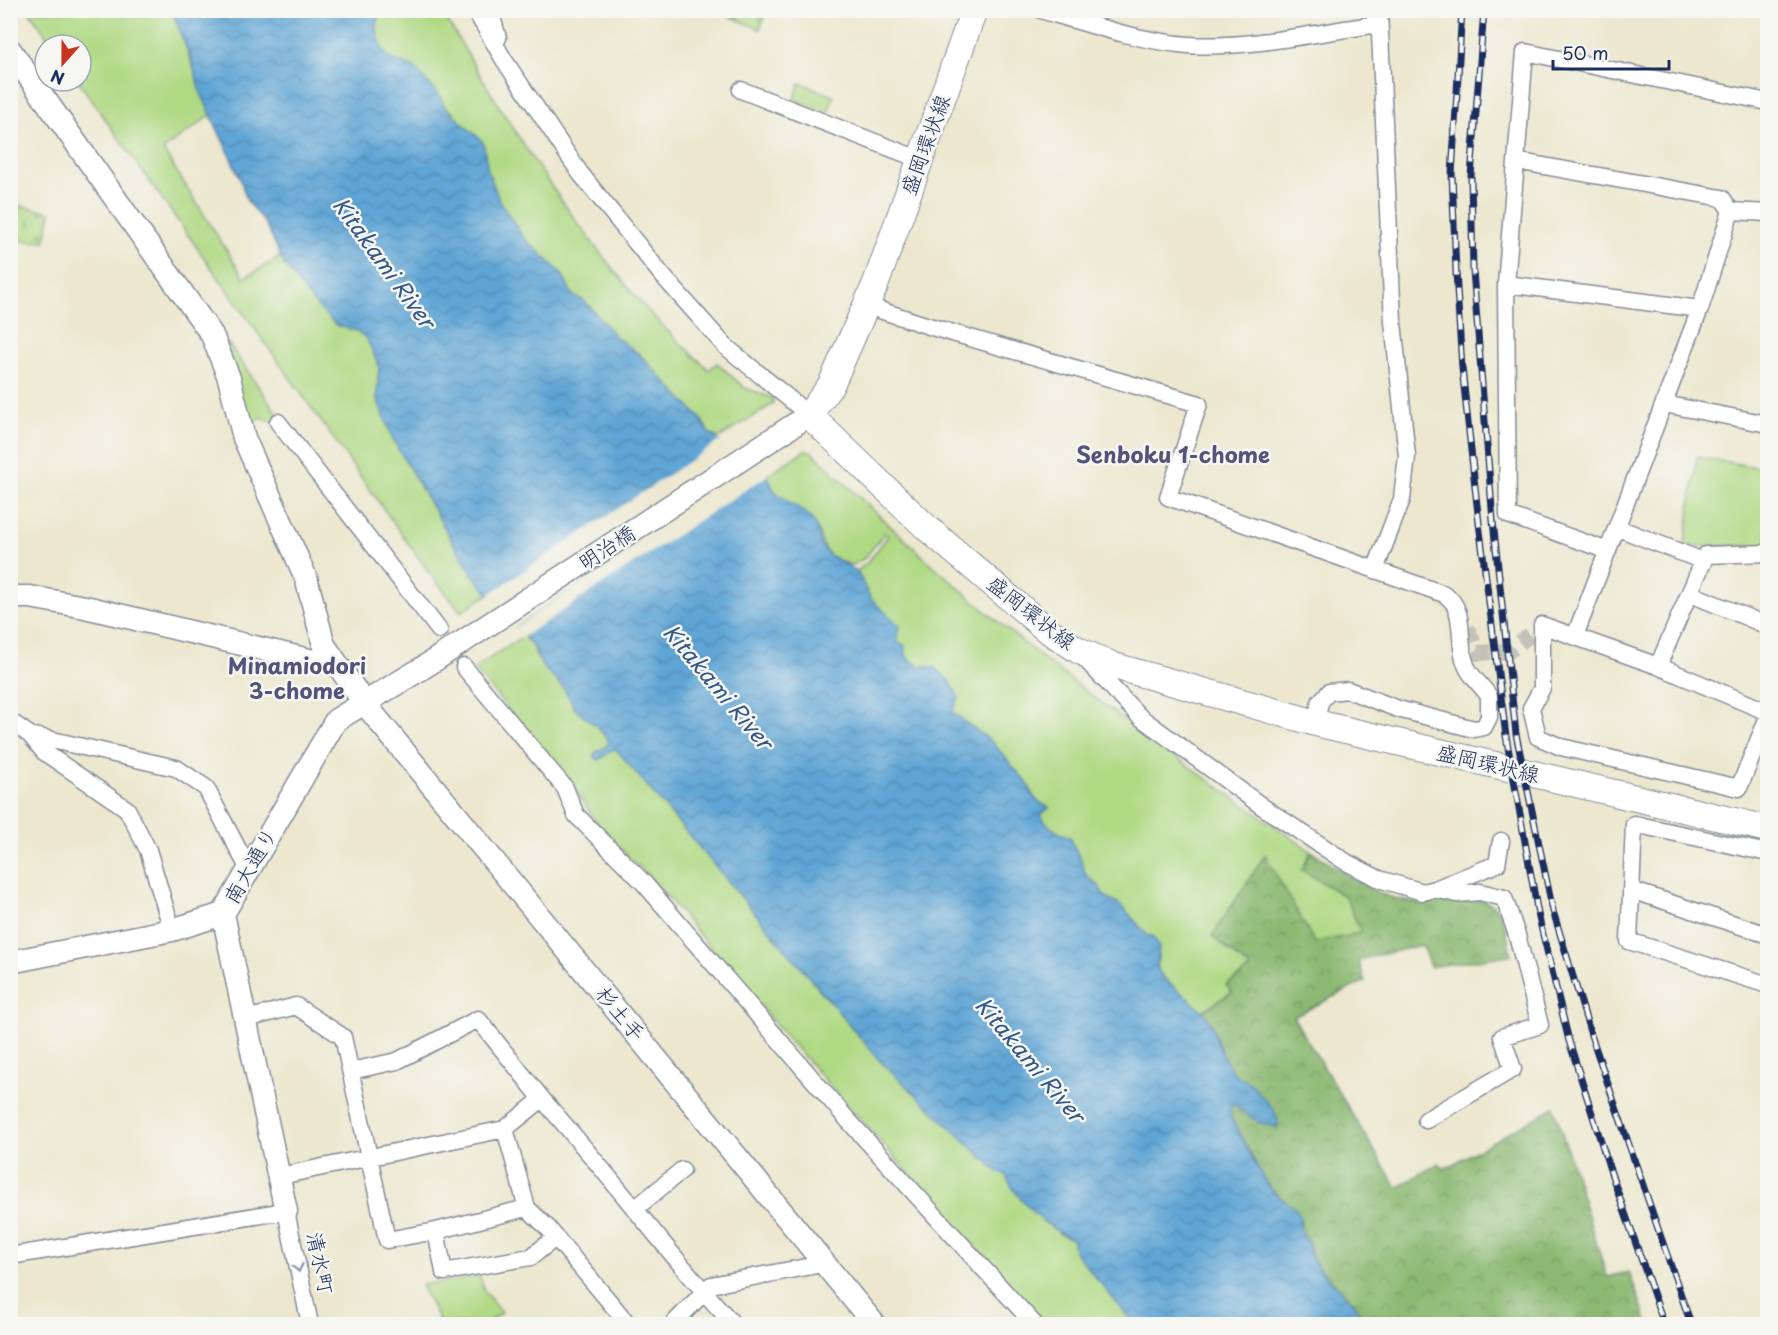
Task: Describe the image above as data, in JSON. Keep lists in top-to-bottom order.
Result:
{
  "streets": {
    "main road": ["盛岡環状線"],
    "street": [
      "明治橋",
      "南大通り",
      "杉土手",
      "清水町"
    ]
  },
  "crossings": [
    ["盛岡環状線", "明治橋"],
    ["明治橋", "南大通り"],
    ["明治橋", "杉土手"],
    ["南大通り", "杉土手"]
  ],
  "one_way": ["清水町"],
  "districts": ["Senboku 1-chome", "Minamiodori 3-chome"],
  "water": ["Kitakami River"],
  "scale_bar": "50 m",
  "north": "bottom"
}
